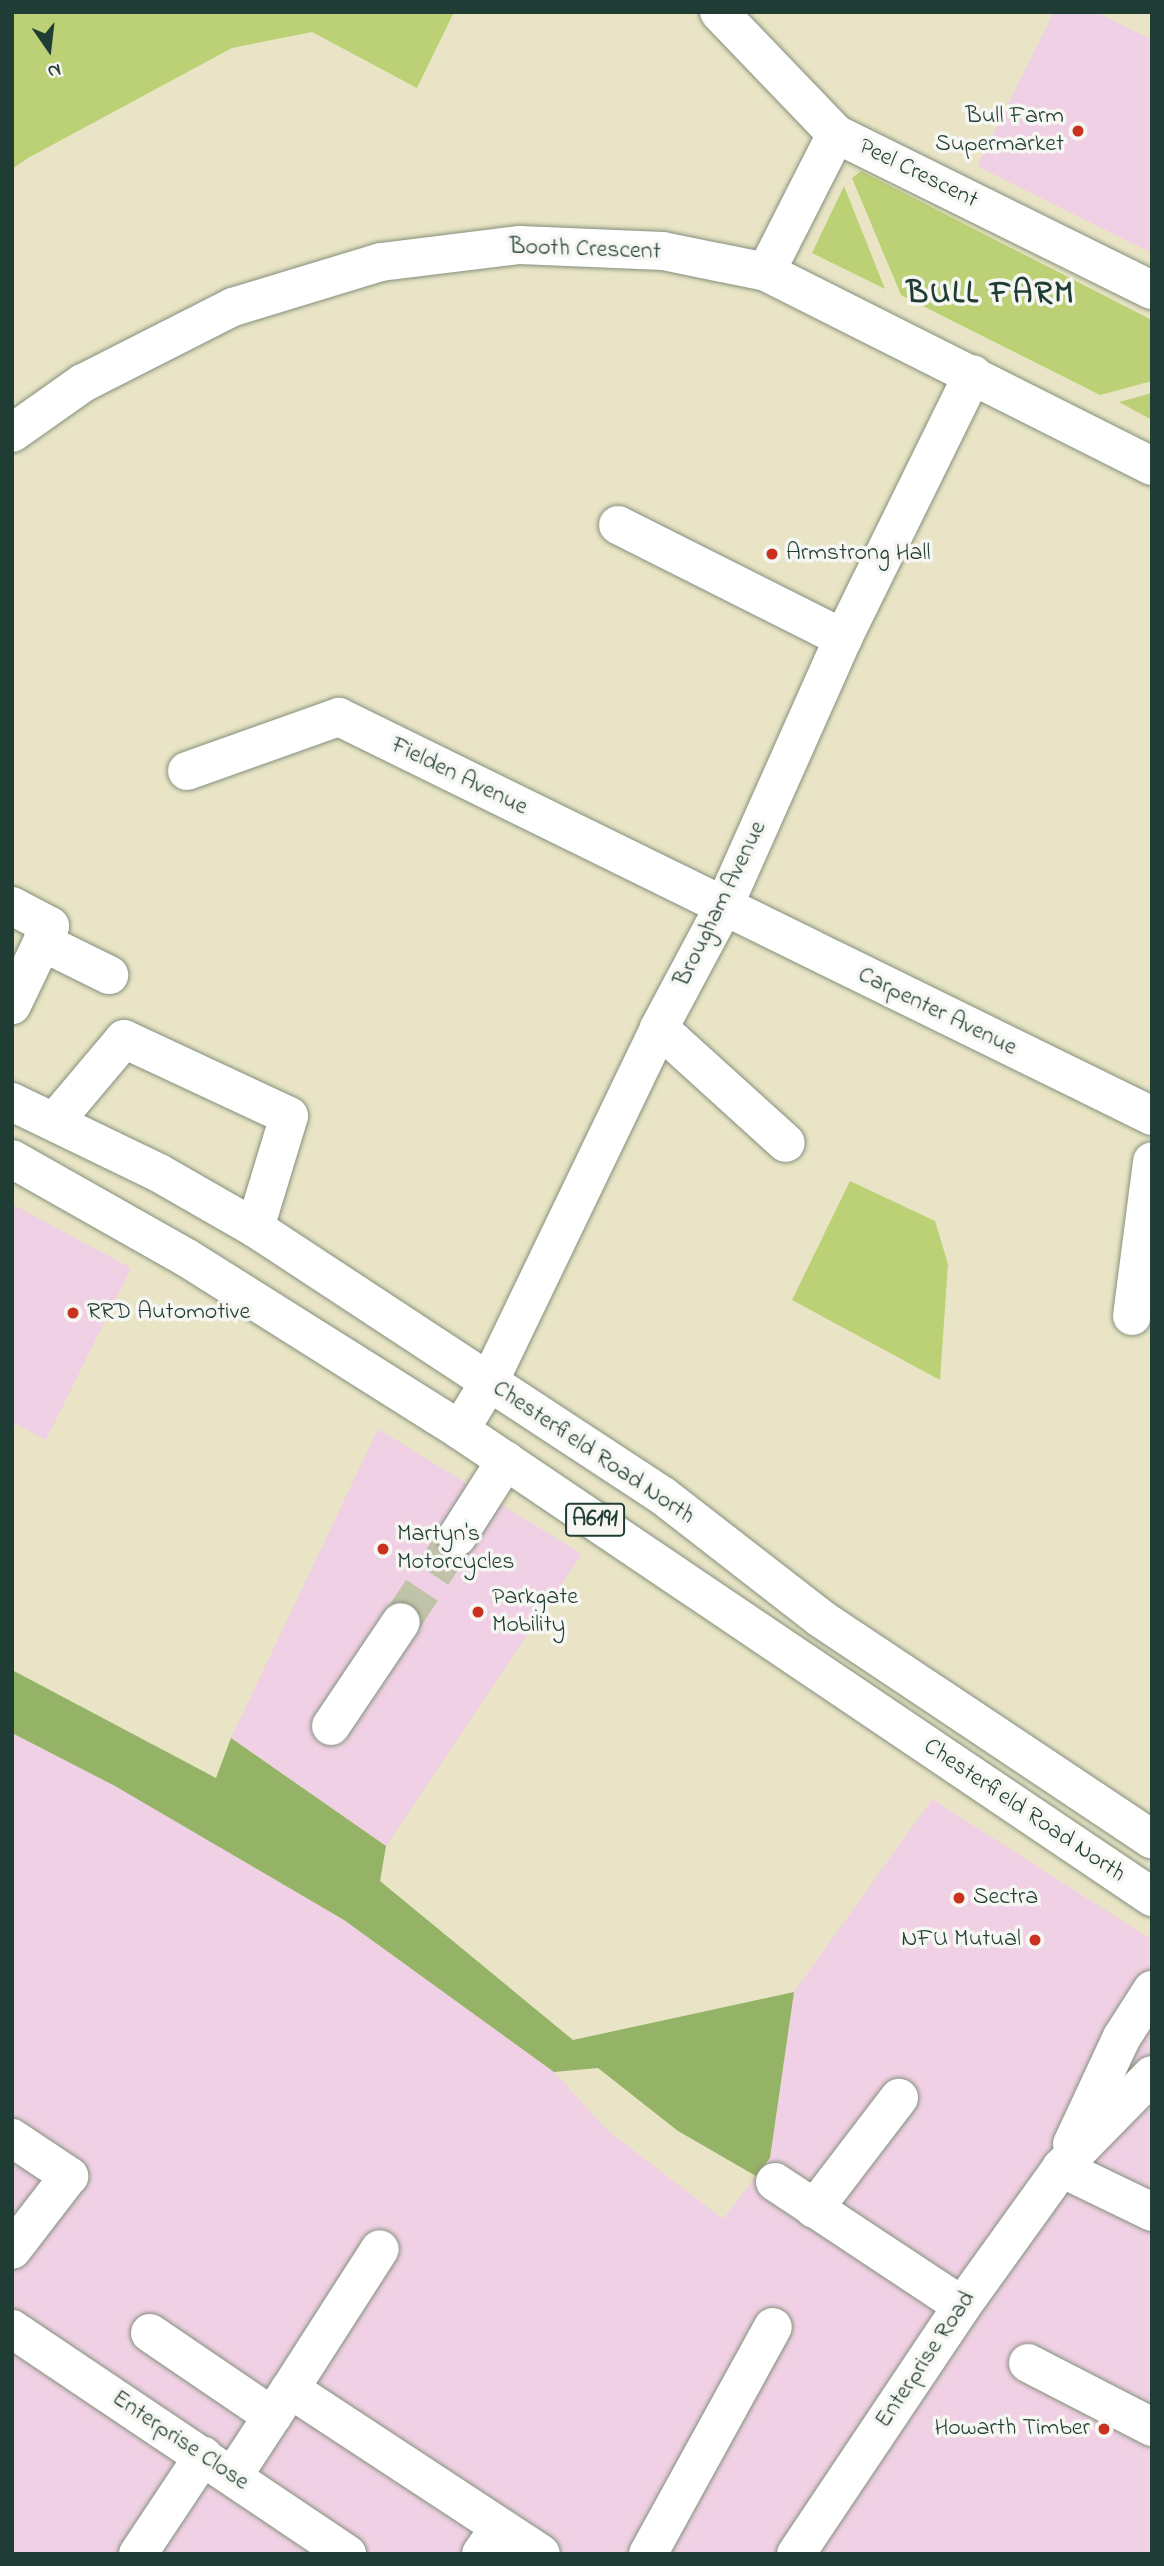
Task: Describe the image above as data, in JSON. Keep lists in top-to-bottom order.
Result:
{
  "streets": {
    "street": [
      "Peel Crescent",
      "Booth Crescent",
      "Fielden Avenue",
      "Brougham Avenue",
      "Carpenter Avenue",
      "Chesterfield Road North",
      "A6191",
      "Enterprise Road",
      "Enterprise Close"
    ]
  },
  "crossings": [
    ["Booth Crescent", "Brougham Avenue"],
    ["Fielden Avenue", "Brougham Avenue"],
    ["Fielden Avenue", "Carpenter Avenue"],
    ["Brougham Avenue", "Carpenter Avenue"],
    ["Brougham Avenue", "Chesterfield Road North"]
  ],
  "districts": ["BULL FARM"],
  "places": [
    "Bull Farm Supermarket",
    "Armstrong Hall",
    "RRD Automotive",
    "Martyn's Motorcycles",
    "Parkgate Mobility",
    "Sectra",
    "NFU Mutual",
    "Howarth Timber"
  ],
  "north": "bottom"
}
